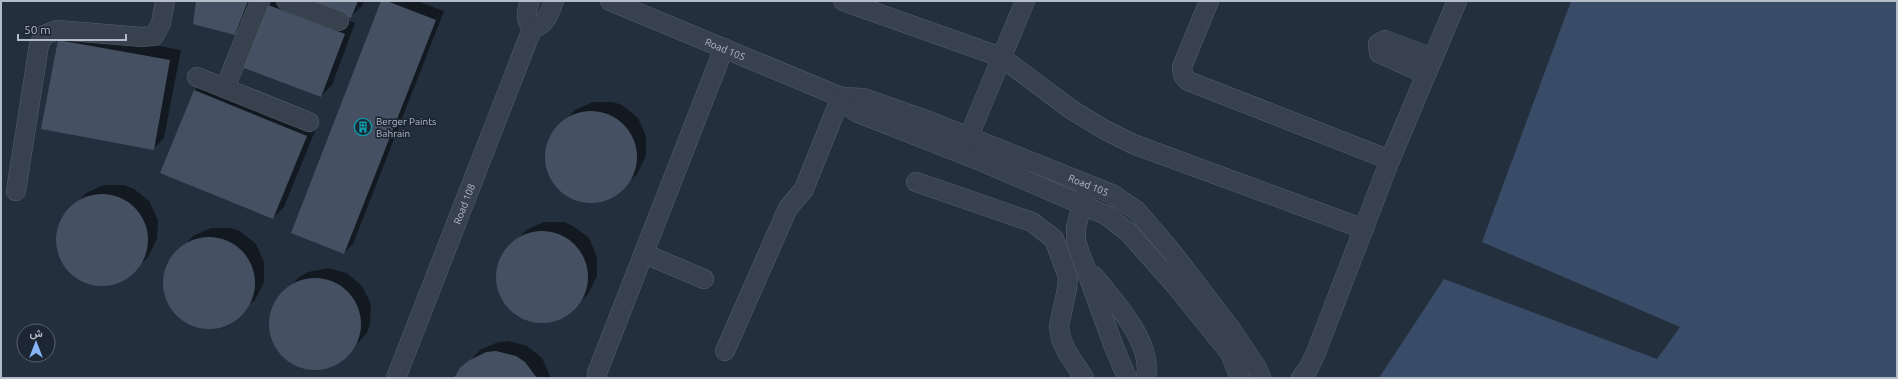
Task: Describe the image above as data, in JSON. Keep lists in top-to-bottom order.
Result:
{
  "streets": {
    "street": ["Road 105", "Road 108"]
  },
  "places": {
    "building": ["Berger Paints Bahrain"]
  },
  "scale_bar": "50 m",
  "north": "top"
}
